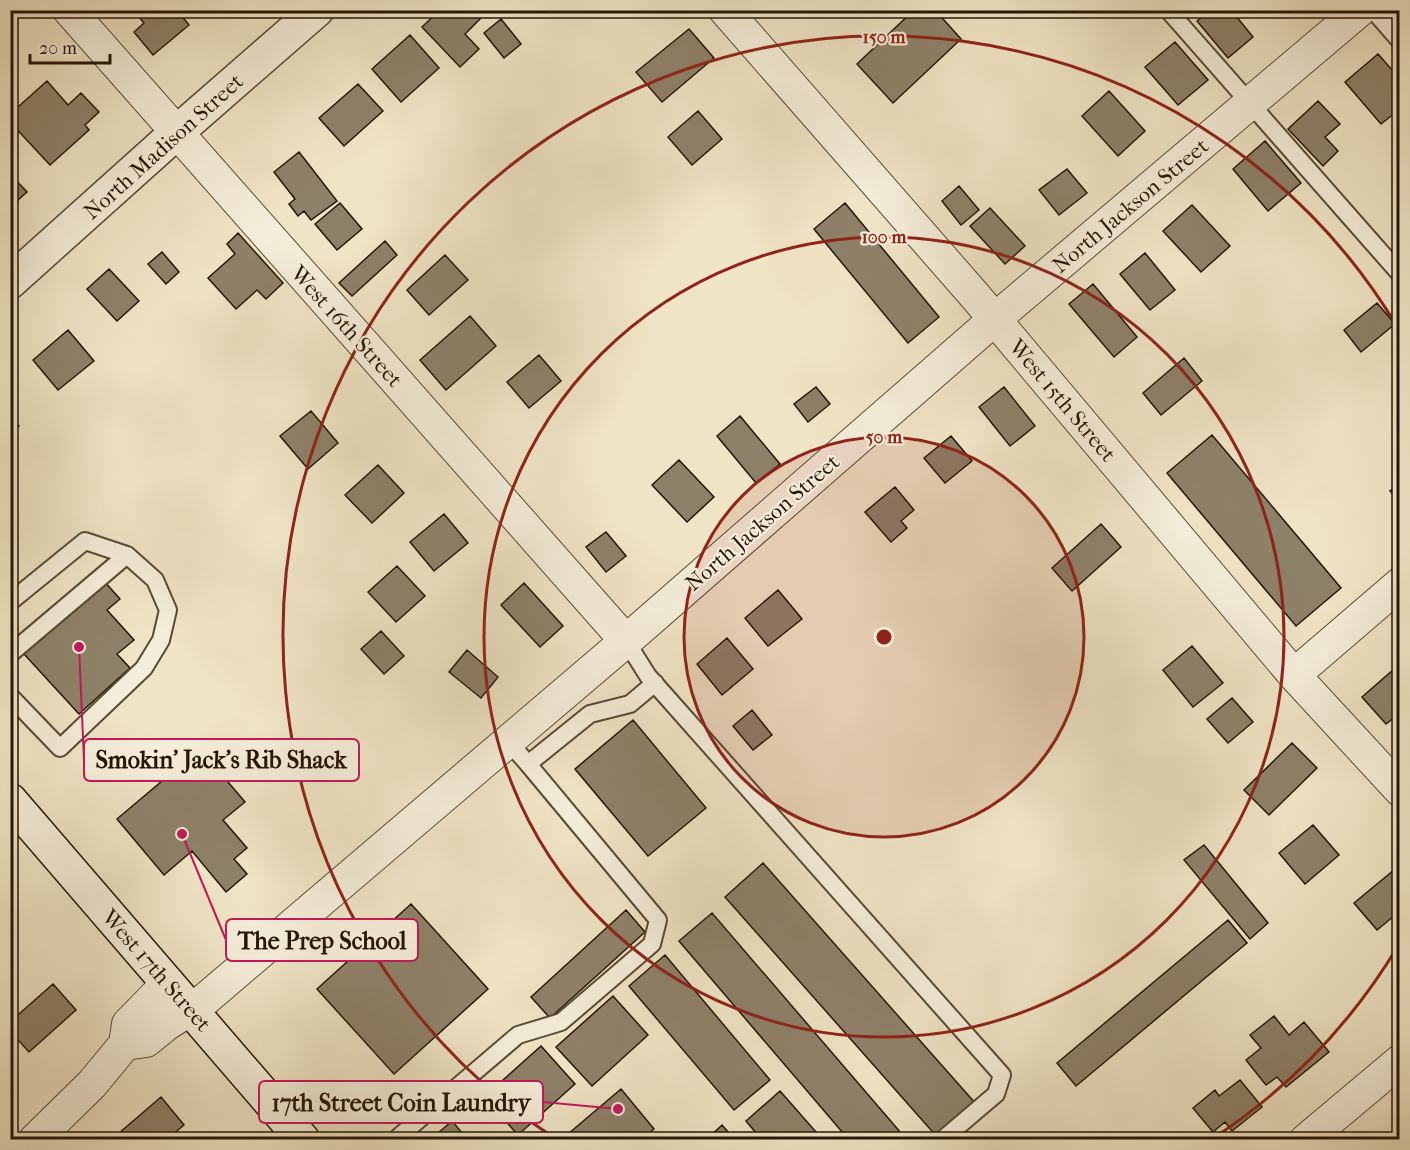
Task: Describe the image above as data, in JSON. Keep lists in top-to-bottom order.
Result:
{
  "streets": {
    "main road": ["North Madison Street", "West 17th Street"],
    "street": ["North Jackson Street", "West 16th Street", "West 15th Street"]
  },
  "crossings": [
    ["North Madison Street", "West 16th Street"],
    ["North Jackson Street", "West 16th Street"],
    ["North Jackson Street", "West 15th Street"],
    ["North Jackson Street", "West 17th Street"]
  ],
  "places": ["Smokin' Jack's Rib Shack", "The Prep School", "17th Street Coin Laundry"],
  "scale_bar": "20 m",
  "rings": ["150 m", "100 m", "50 m"]
}
